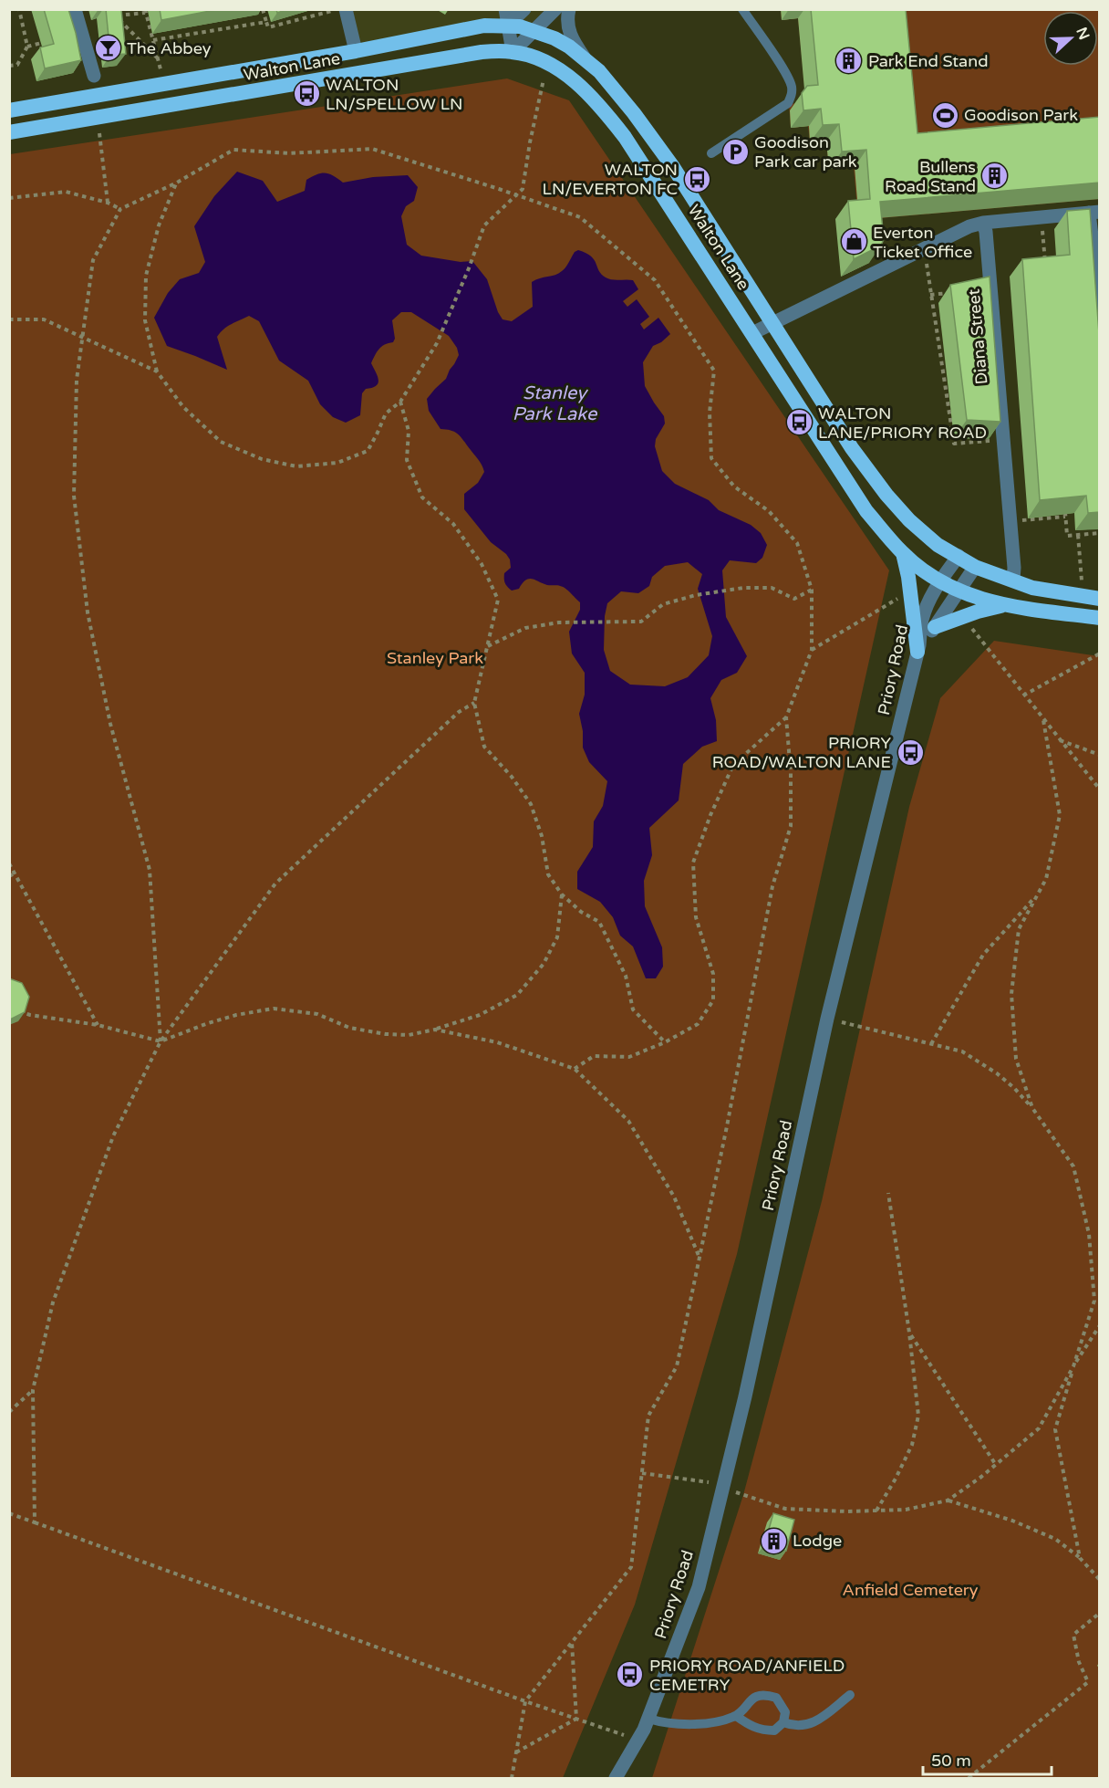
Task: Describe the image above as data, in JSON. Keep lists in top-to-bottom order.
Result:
{
  "streets": {
    "highway": ["Walton Lane"],
    "street": ["Diana Street", "Priory Road"]
  },
  "crossings": [
    ["Walton Lane", "Diana Street"],
    ["Walton Lane", "Priory Road"]
  ],
  "water": ["Stanley Park Lake"],
  "parks": ["Stanley Park", "Anfield Cemetery"],
  "places": {
    "bar": ["The Abbey"],
    "building": ["Park End Stand", "Bullens Road Stand", "Lodge"],
    "bus stop": [
      "WALTON LN/SPELLOW LN",
      "WALTON LN/EVERTON FC",
      "WALTON LANE/PRIORY ROAD",
      "PRIORY ROAD/WALTON LANE",
      "PRIORY ROAD/ANFIELD CEMETRY"
    ],
    "sports": ["Goodison Park"],
    "parking": ["Goodison Park car park"],
    "shop": ["Everton Ticket Office"]
  },
  "scale_bar": "50 m",
  "north": "right"
}
